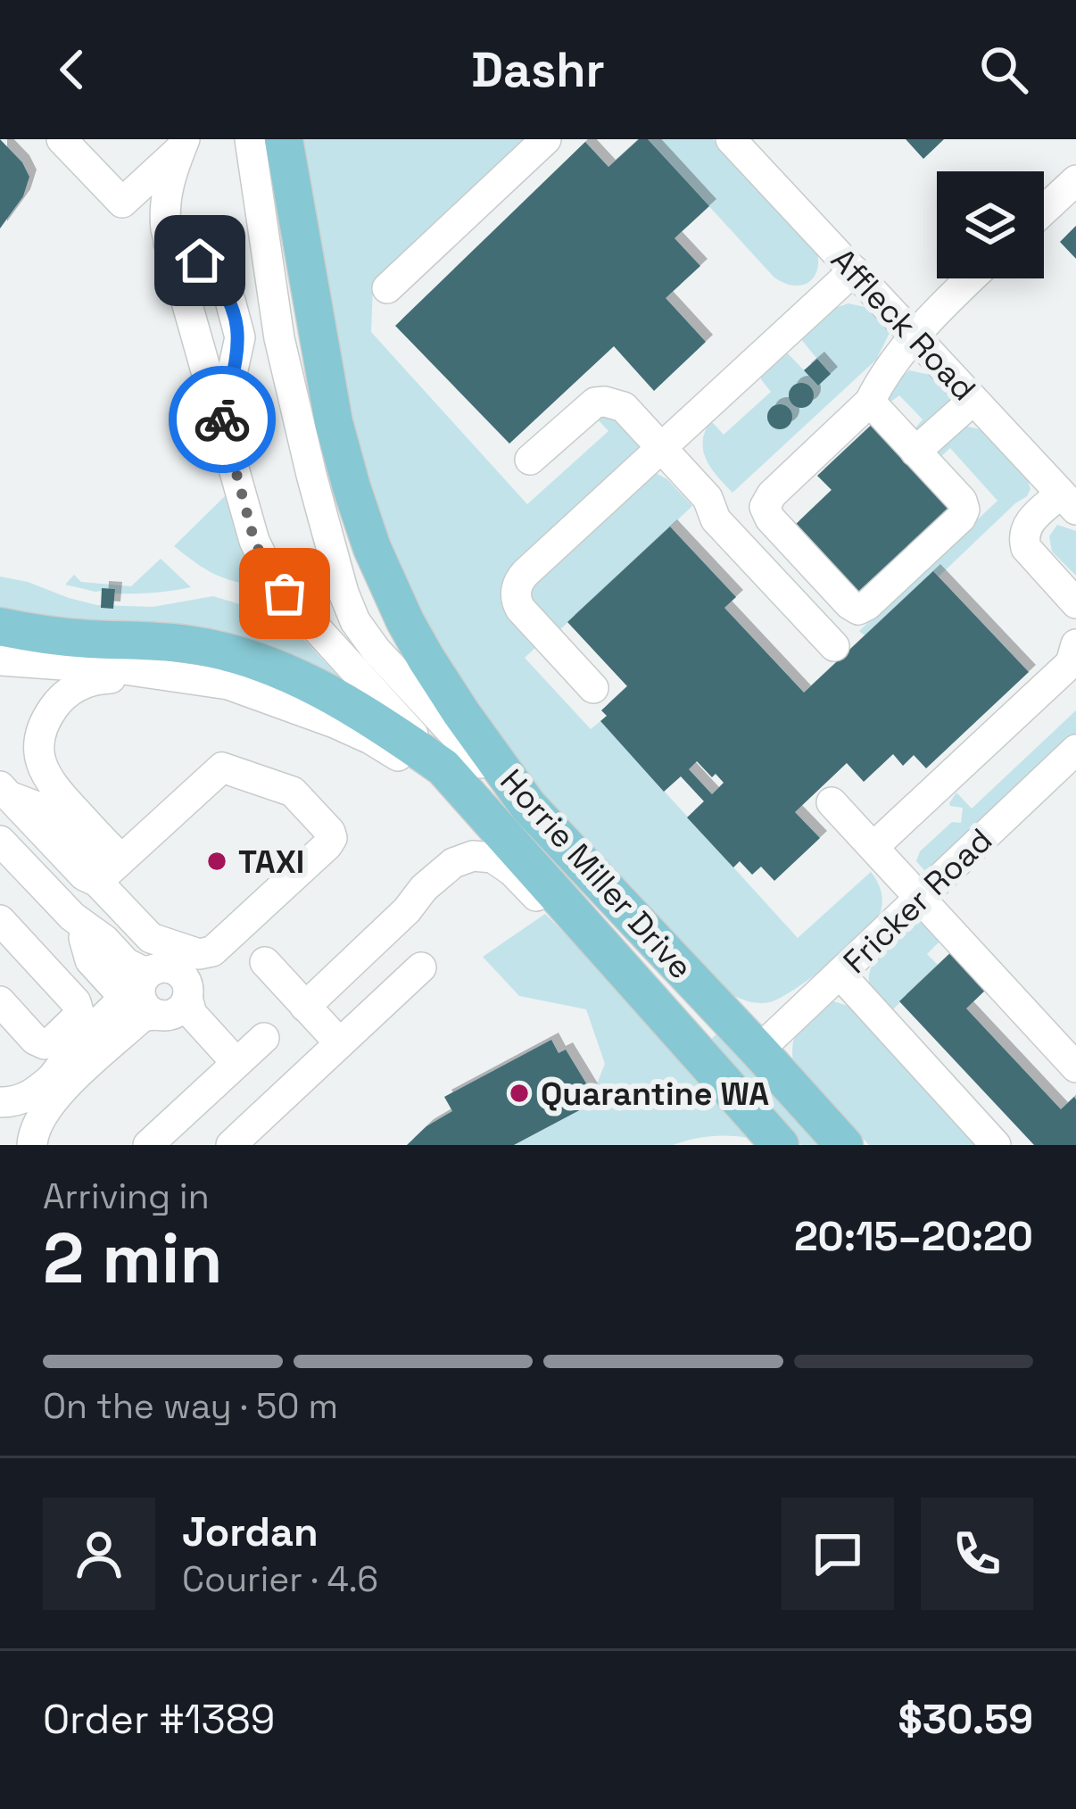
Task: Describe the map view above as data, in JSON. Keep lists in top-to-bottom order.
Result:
{
  "streets": {
    "main road": ["Horrie Miller Drive"],
    "street": ["Affleck Road", "Fricker Road"]
  },
  "crossings": [
    ["Horrie Miller Drive", "Fricker Road"]
  ],
  "places": ["TAXI", "Quarantine WA"],
  "page": {
    "header": "Dashr",
    "heading": ["2 min", "Arriving in", "20:15–20:20"],
    "panel": [
      "Jordan",
      "Courier · 4.6",
      "Order #1389",
      "$30.59"
    ],
    "bar": "On the way · 50 m"
  }
}
